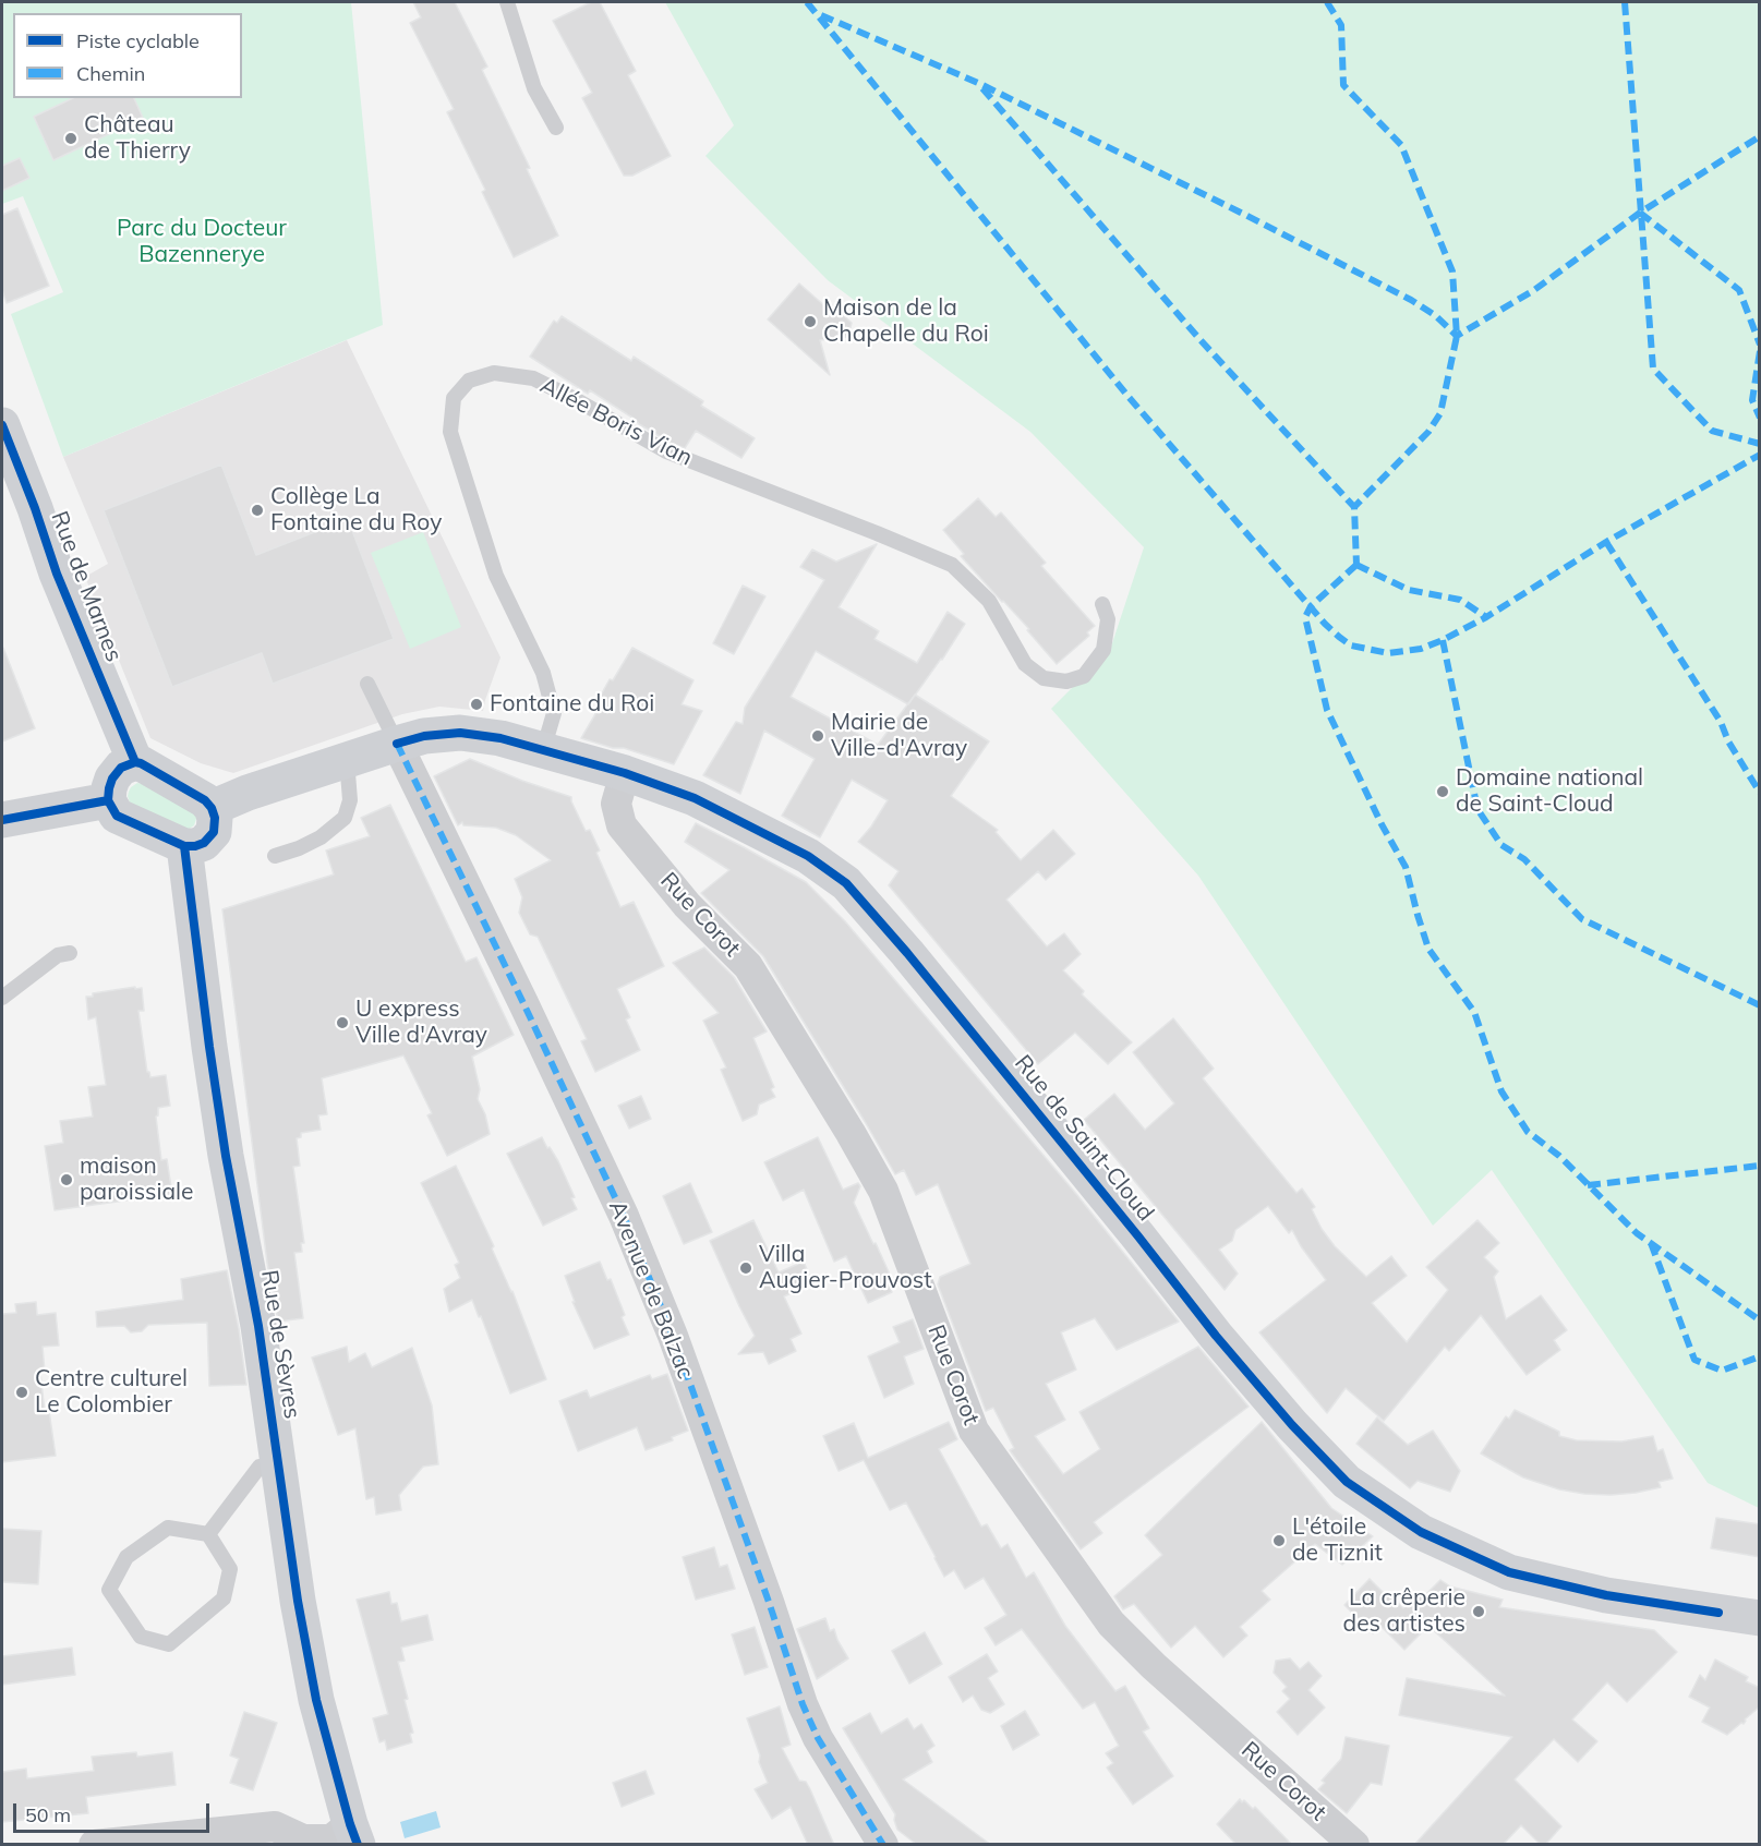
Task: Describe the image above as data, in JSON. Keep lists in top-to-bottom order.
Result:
{
  "streets": {
    "main road": ["Rue de Marnes", "Rue de Saint-Cloud", "Rue de Sèvres"],
    "street": ["Rue Corot", "Avenue de Balzac"],
    "lane": ["Allée Boris Vian"]
  },
  "crossings": [
    ["Allée Boris Vian", "Rue de Saint-Cloud"],
    ["Rue Corot", "Rue de Saint-Cloud"],
    ["Rue de Saint-Cloud", "Avenue de Balzac"]
  ],
  "parks": ["Parc du Docteur Bazennerye"],
  "places": [
    "Château de Thierry",
    "Maison de la Chapelle du Roi",
    "Collège La Fontaine du Roy",
    "Fontaine du Roi",
    "Mairie de Ville-d'Avray",
    "Domaine national de Saint-Cloud",
    "U express Ville d'Avray",
    "maison paroissiale",
    "Villa Augier-Prouvost",
    "Centre culturel Le Colombier",
    "L'étoile de Tiznit",
    "La crêperie des artistes"
  ],
  "legend": ["Piste cyclable", "Chemin"],
  "scale_bar": "50 m"
}
